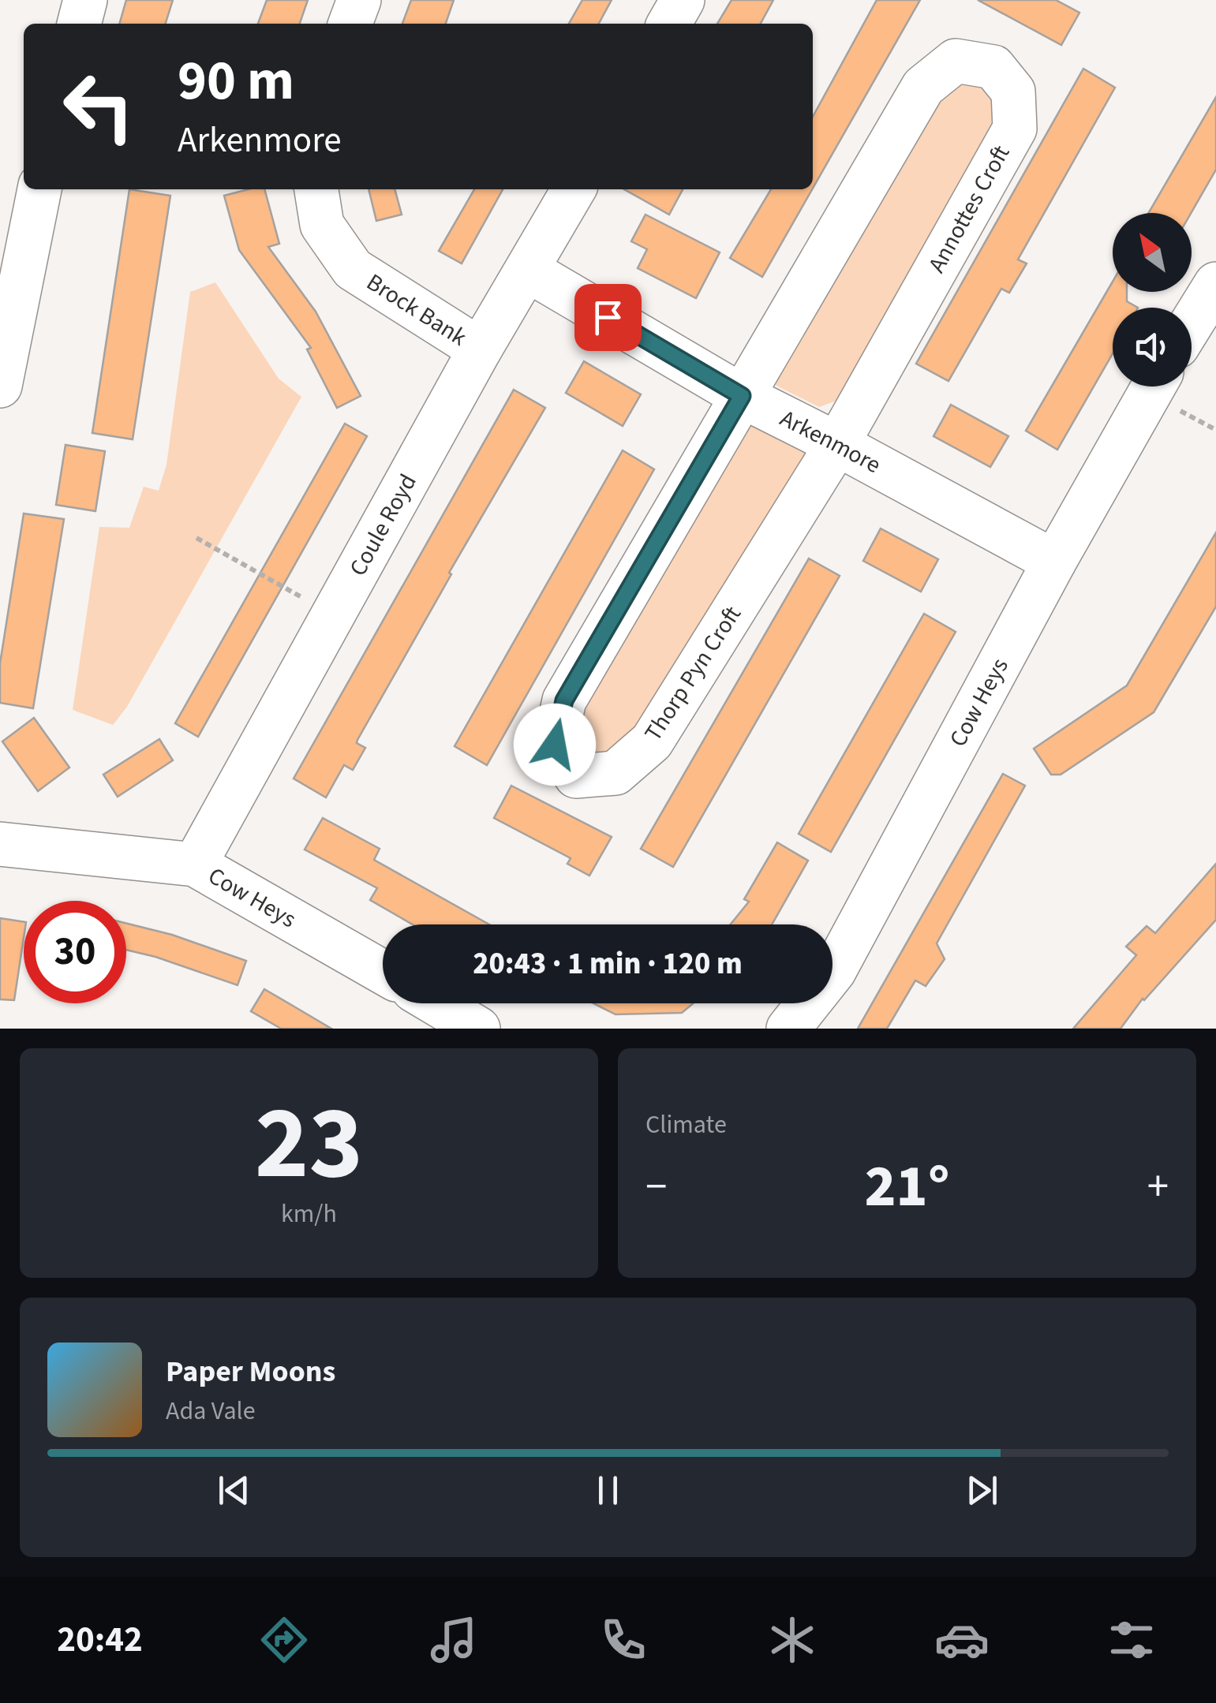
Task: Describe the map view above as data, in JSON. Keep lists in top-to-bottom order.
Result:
{
  "streets": {
    "street": [
      "Annottes Croft",
      "Brock Bank",
      "Arkenmore",
      "Coule Royd",
      "Thorp Pyn Croft",
      "Cow Heys"
    ]
  },
  "crossings": [
    ["Annottes Croft", "Arkenmore"],
    ["Annottes Croft", "Thorp Pyn Croft"],
    ["Brock Bank", "Coule Royd"],
    ["Arkenmore", "Coule Royd"],
    ["Arkenmore", "Thorp Pyn Croft"],
    ["Arkenmore", "Cow Heys"],
    ["Coule Royd", "Cow Heys"]
  ],
  "north": "top left",
  "page": {
    "turn": ["90 m", "Arkenmore"],
    "limit": "30",
    "trip": "20:43 · 1 min · 120 m",
    "tile": [
      ["23", "km/h"],
      "Climate"
    ],
    "heat": ["−", "21°", "+"],
    "song": ["Paper Moons", "Ada Vale"],
    "tabs": "20:42"
  }
}
